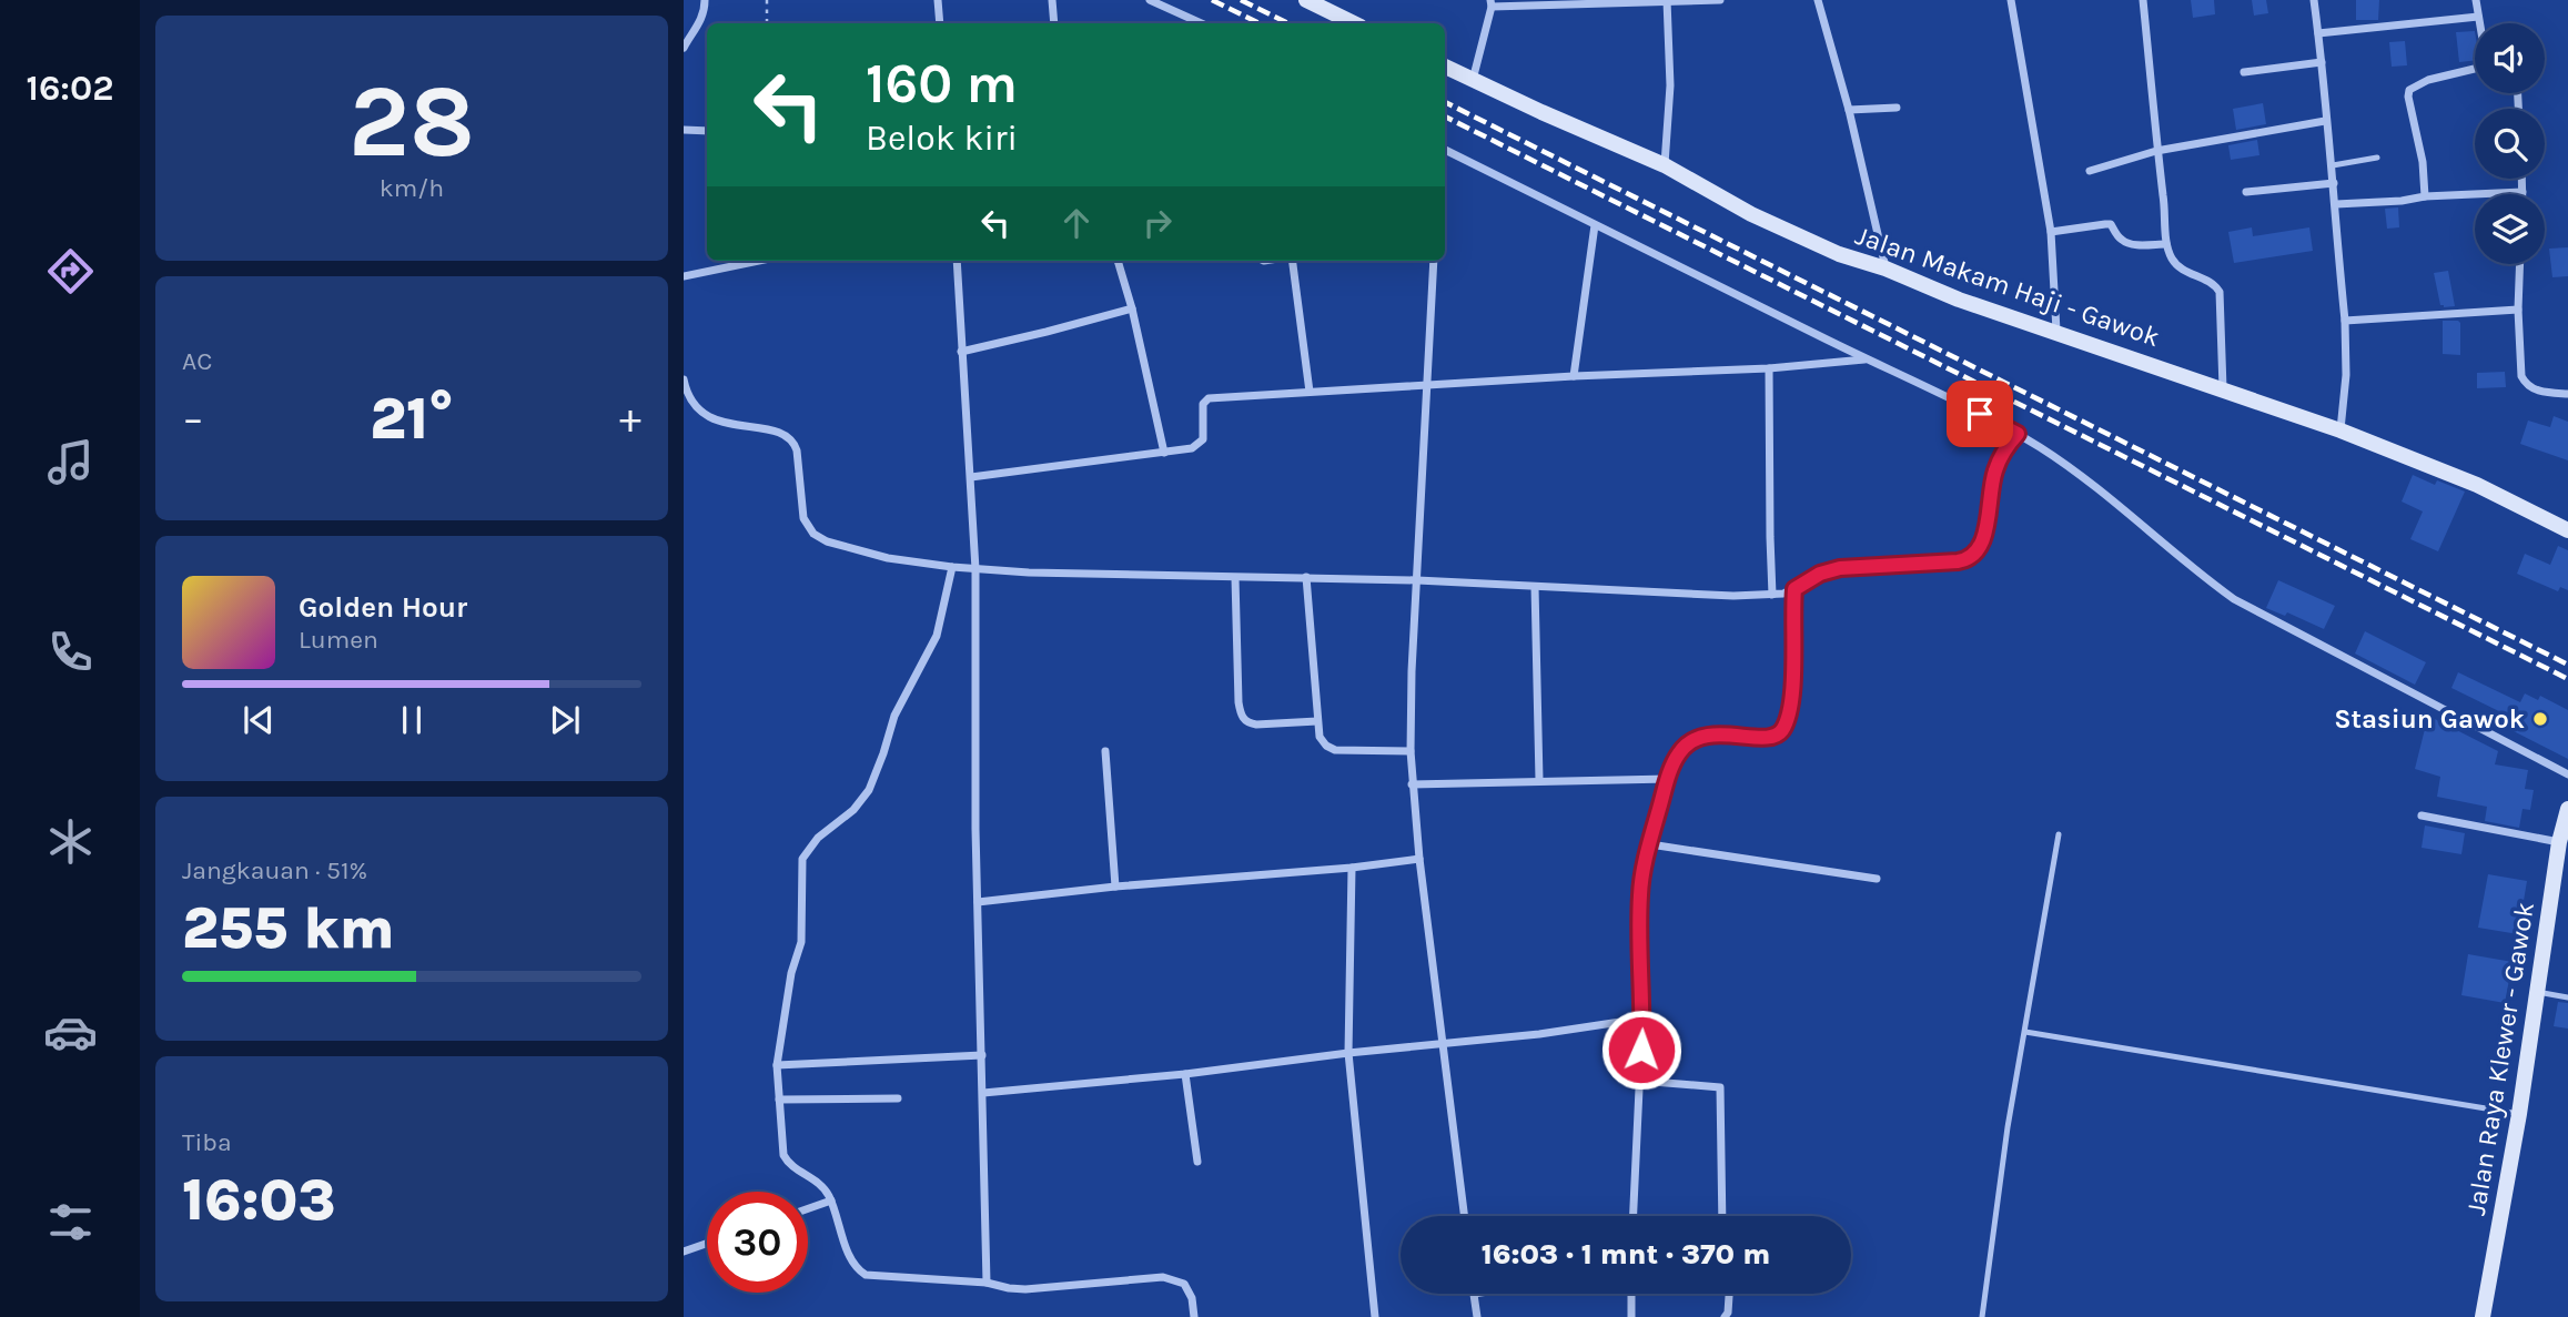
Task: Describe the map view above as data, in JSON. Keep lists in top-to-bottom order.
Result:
{
  "streets": {
    "street": ["Jalan Makam Haji - Gawok", "Jalan Raya Klewer - Gawok"]
  },
  "places": ["Stasiun Gawok"],
  "page": {
    "tabs": "16:02",
    "tile": [
      ["28", "km/h"],
      "AC",
      ["Jangkauan · 51%", "255 km"],
      ["Tiba", "16:03"]
    ],
    "turn": ["160 m", "Belok kiri"],
    "heat": ["−", "21°", "+"],
    "song": ["Golden Hour", "Lumen"],
    "limit": "30",
    "trip": "16:03 · 1 mnt · 370 m"
  }
}
